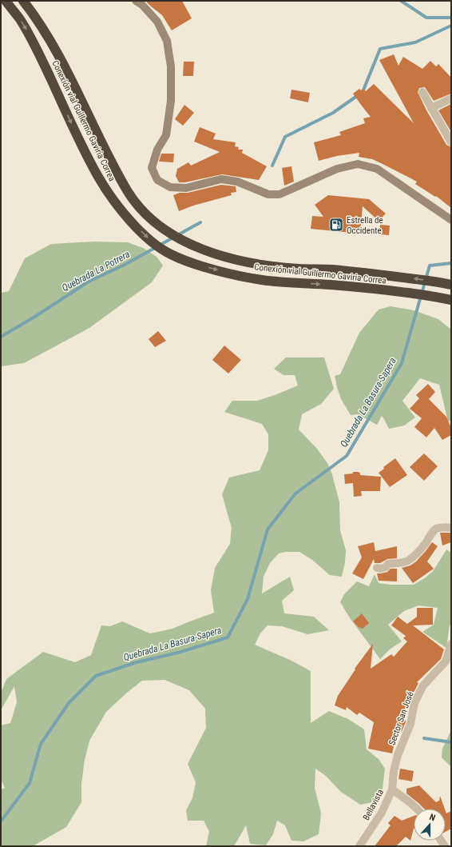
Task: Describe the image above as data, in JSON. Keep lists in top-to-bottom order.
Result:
{
  "streets": {
    "highway": ["Conexión vial Guillermo Gaviria Correa"],
    "street": ["Sector San José", "Bellavista"]
  },
  "crossings": [
    ["Sector San José", "Bellavista"]
  ],
  "water": ["Quebrada La Potrera", "Quebrada La Basura-Sapera"],
  "places": {
    "fuel station": ["Estrella de Occidente"]
  },
  "north": "top"
}
